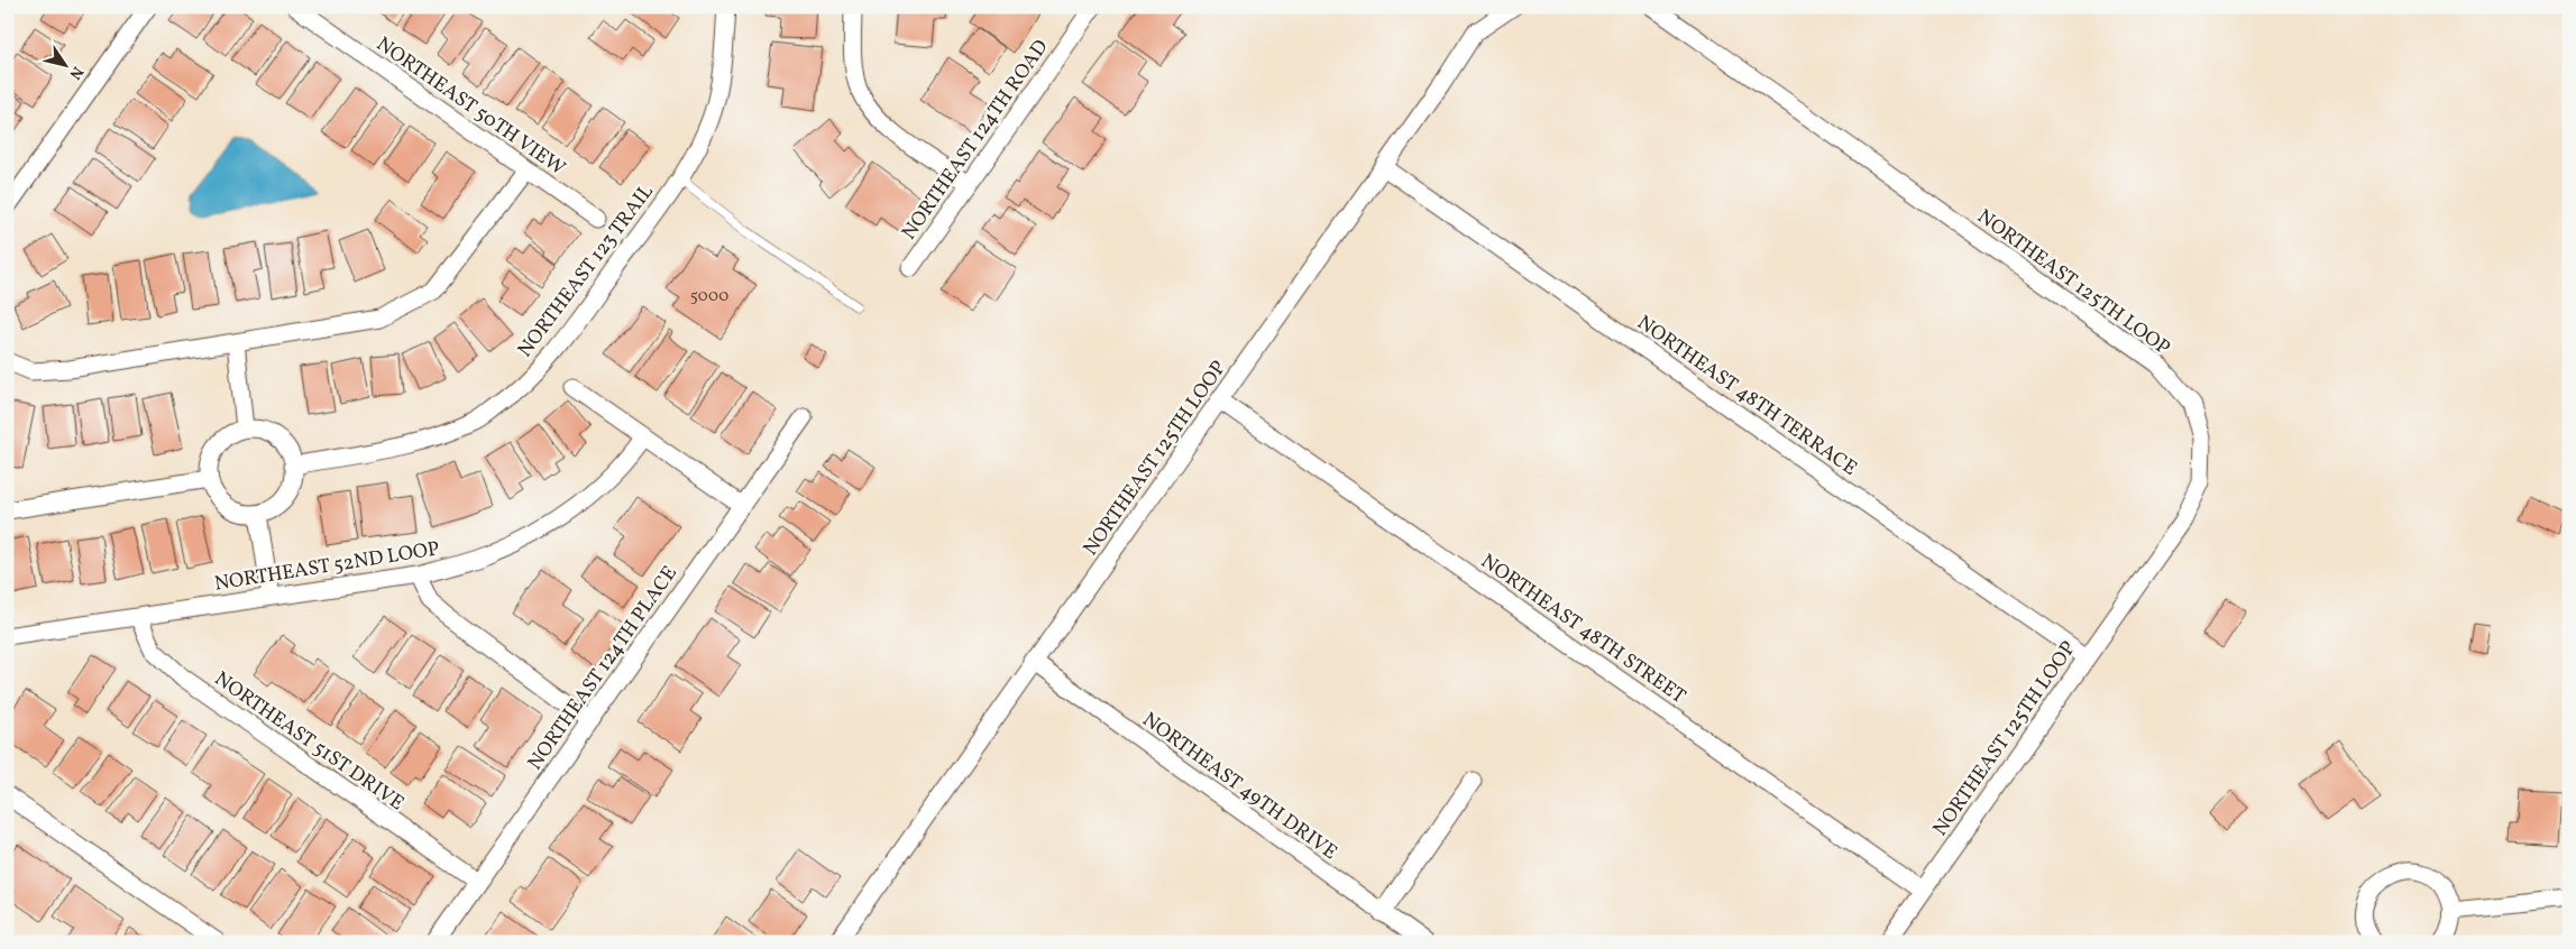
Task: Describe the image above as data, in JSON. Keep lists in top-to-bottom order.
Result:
{
  "streets": {
    "street": [
      "NORTHEAST 50TH VIEW",
      "NORTHEAST 124TH ROAD",
      "NORTHEAST 123 TRAIL",
      "NORTHEAST 125TH LOOP",
      "NORTHEAST 48TH TERRACE",
      "NORTHEAST 52ND LOOP",
      "NORTHEAST 48TH STREET",
      "NORTHEAST 124TH PLACE",
      "NORTHEAST 51ST DRIVE",
      "NORTHEAST 49TH DRIVE"
    ]
  },
  "crossings": [
    ["NORTHEAST 125TH LOOP", "NORTHEAST 48TH TERRACE"],
    ["NORTHEAST 125TH LOOP", "NORTHEAST 48TH STREET"],
    ["NORTHEAST 125TH LOOP", "NORTHEAST 49TH DRIVE"],
    ["NORTHEAST 52ND LOOP", "NORTHEAST 51ST DRIVE"],
    ["NORTHEAST 124TH PLACE", "NORTHEAST 51ST DRIVE"]
  ],
  "house_numbers": ["5000"],
  "north": "bottom right"
}
